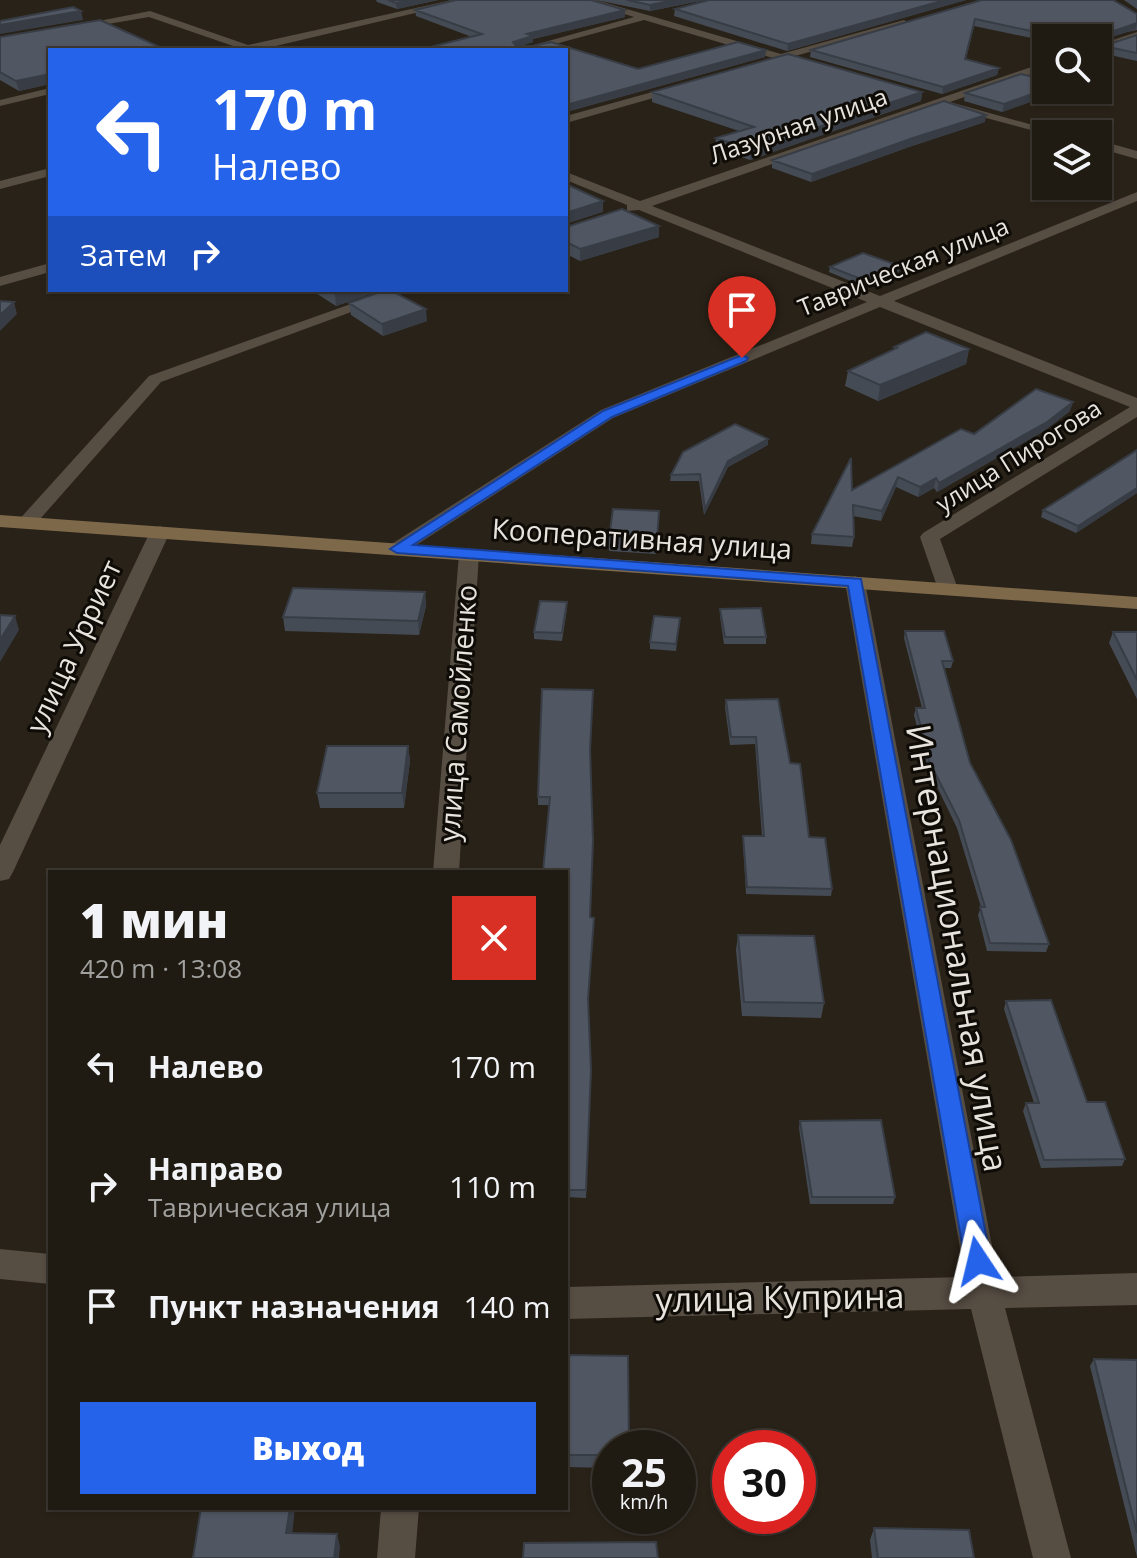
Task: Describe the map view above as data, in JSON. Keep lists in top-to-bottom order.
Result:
{
  "streets": {
    "street": [
      "Лазурная улица",
      "Таврическая улица",
      "улица Пирогова",
      "Кооперативная улица",
      "улица Урриет",
      "улица Самойленко",
      "Интернациональная улица",
      "улица Куприна"
    ]
  },
  "crossings": [
    ["Таврическая улица", "Кооперативная улица"],
    ["улица Пирогова", "Кооперативная улица"],
    ["Кооперативная улица", "улица Урриет"],
    ["Кооперативная улица", "улица Самойленко"],
    ["Кооперативная улица", "Интернациональная улица"],
    ["Интернациональная улица", "улица Куприна"]
  ],
  "page": {
    "turn": ["170 m", "Налево"],
    "then": "Затем",
    "heading": ["1 мин", "420 m · 13:08"],
    "list": [
      {
        "name": "Налево",
        "value": "170 m"
      },
      {
        "name": "Направо",
        "note": "Таврическая улица",
        "value": "110 m"
      },
      {
        "name": "Пункт назначения",
        "value": "140 m"
      }
    ],
    "buttons": "Выход",
    "speed": "25 km/h",
    "limit": "30"
  }
}
